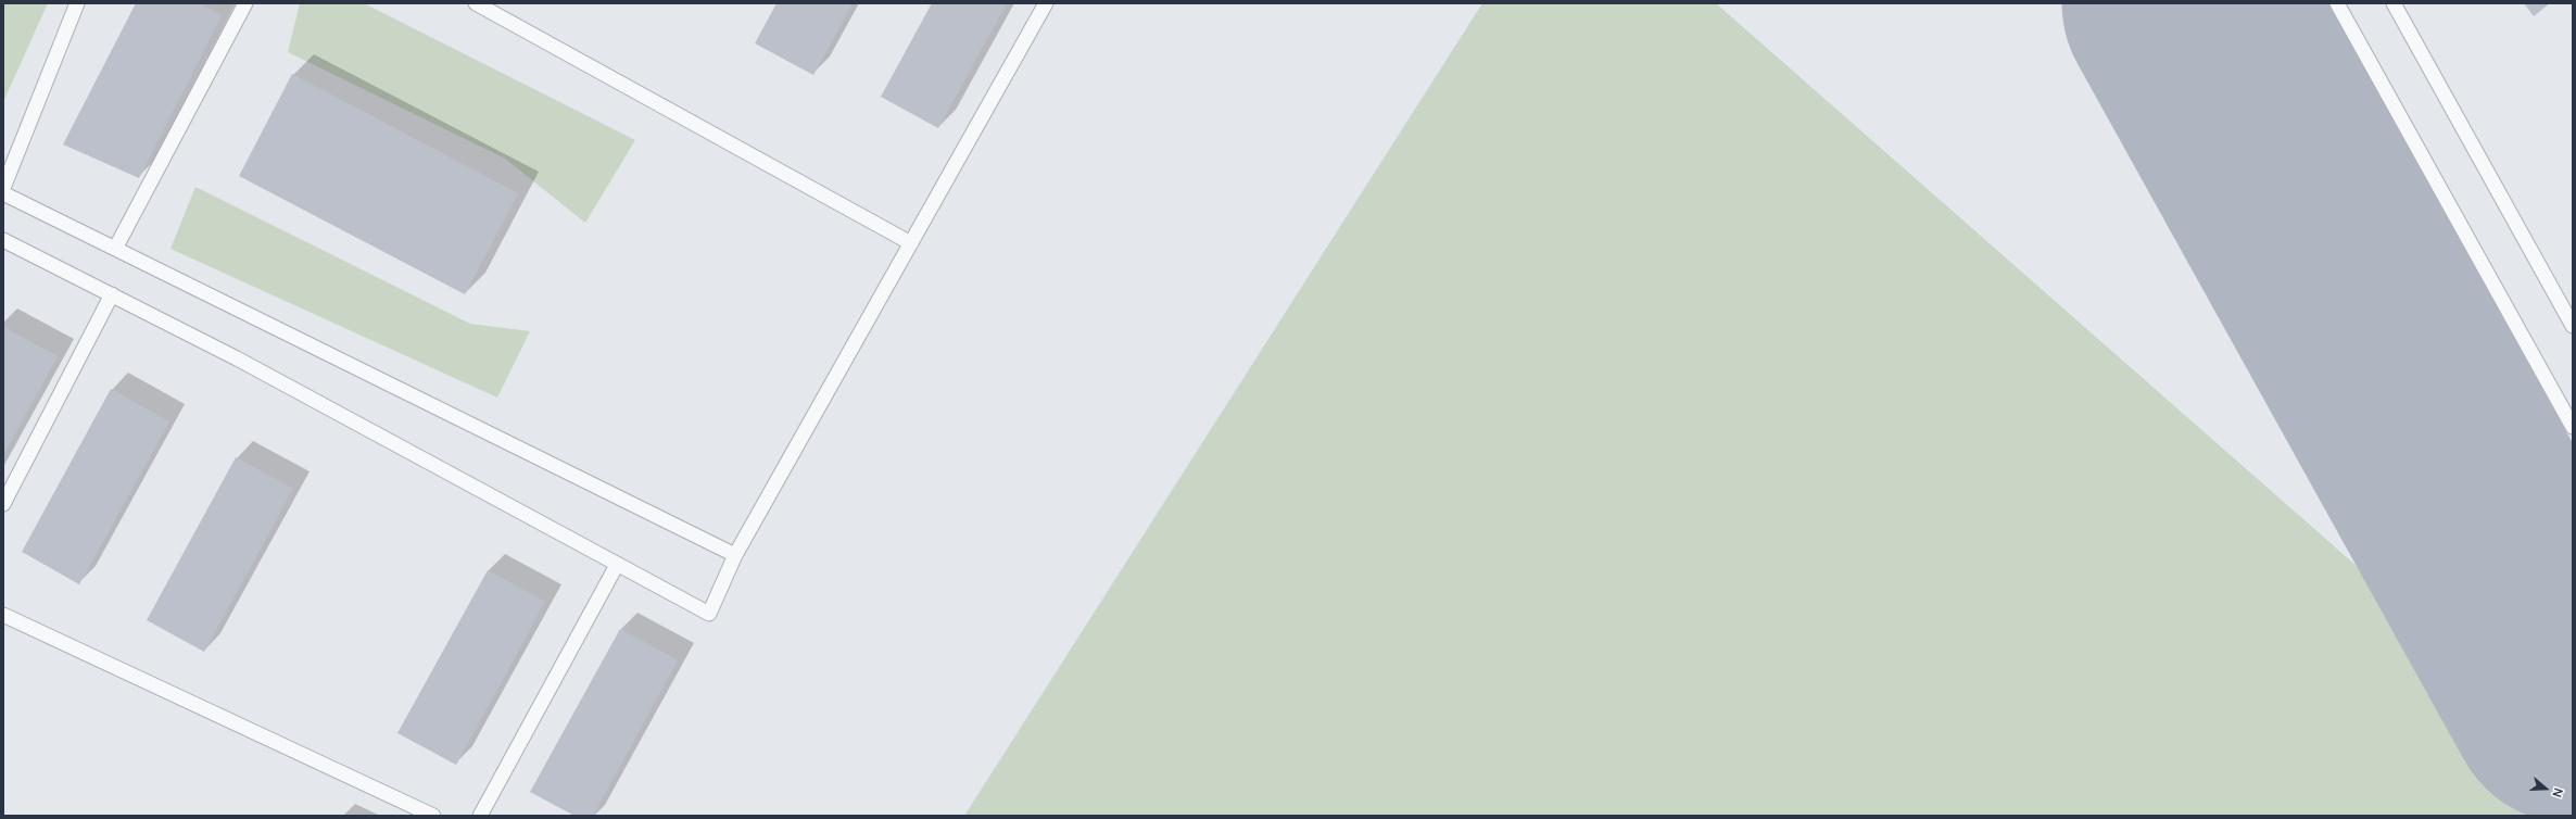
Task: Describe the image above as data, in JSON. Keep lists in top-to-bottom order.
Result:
{
  "north": "right"
}
